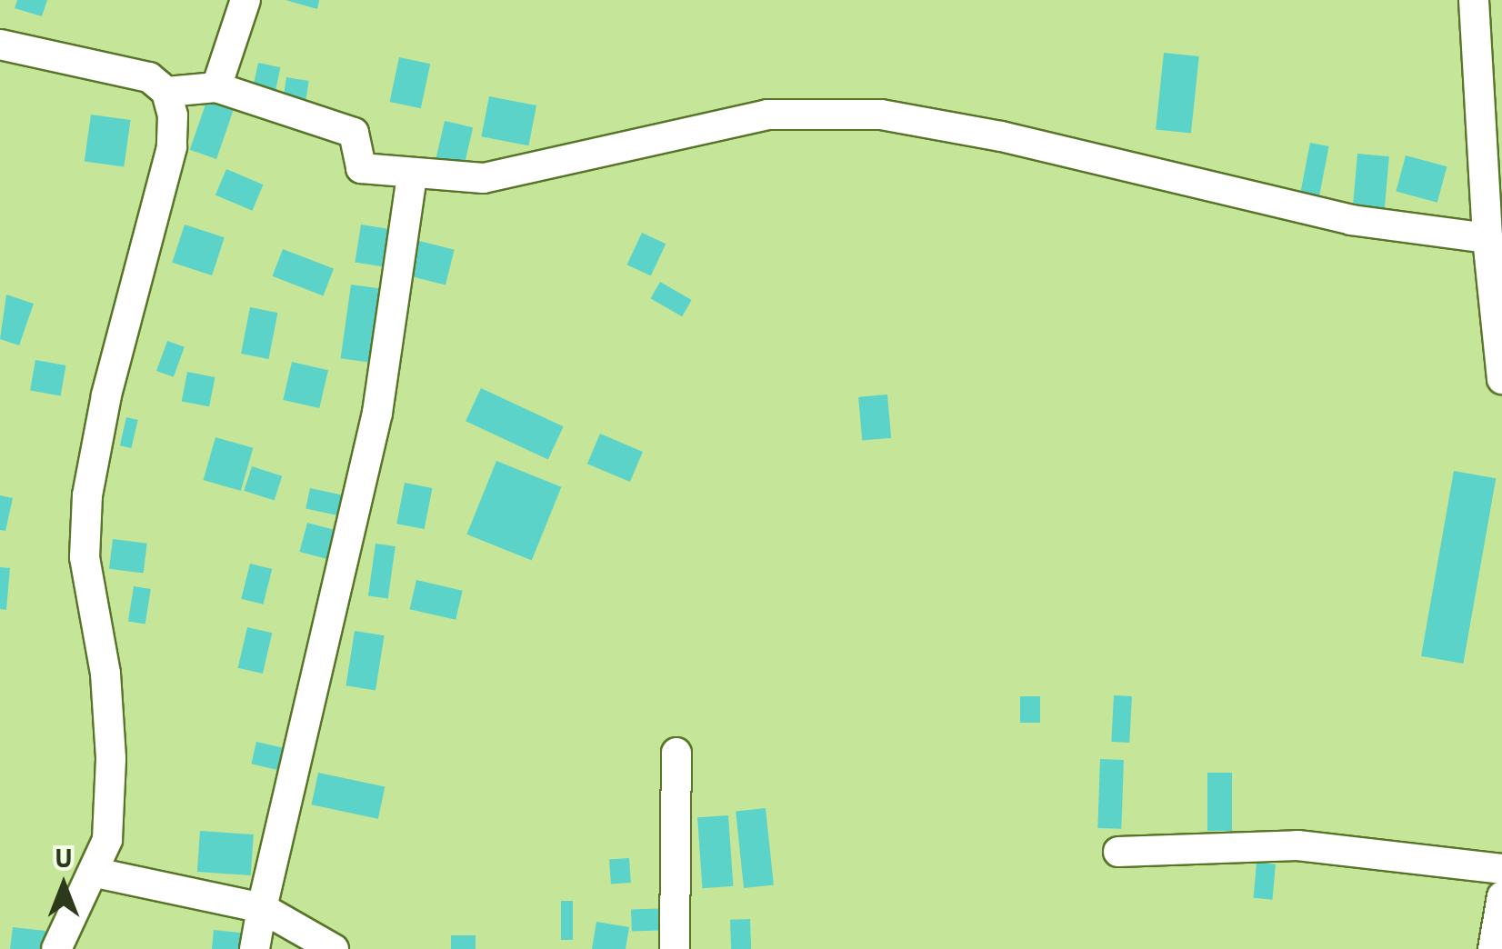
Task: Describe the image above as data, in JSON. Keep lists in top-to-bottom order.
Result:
{
  "north": "top"
}
